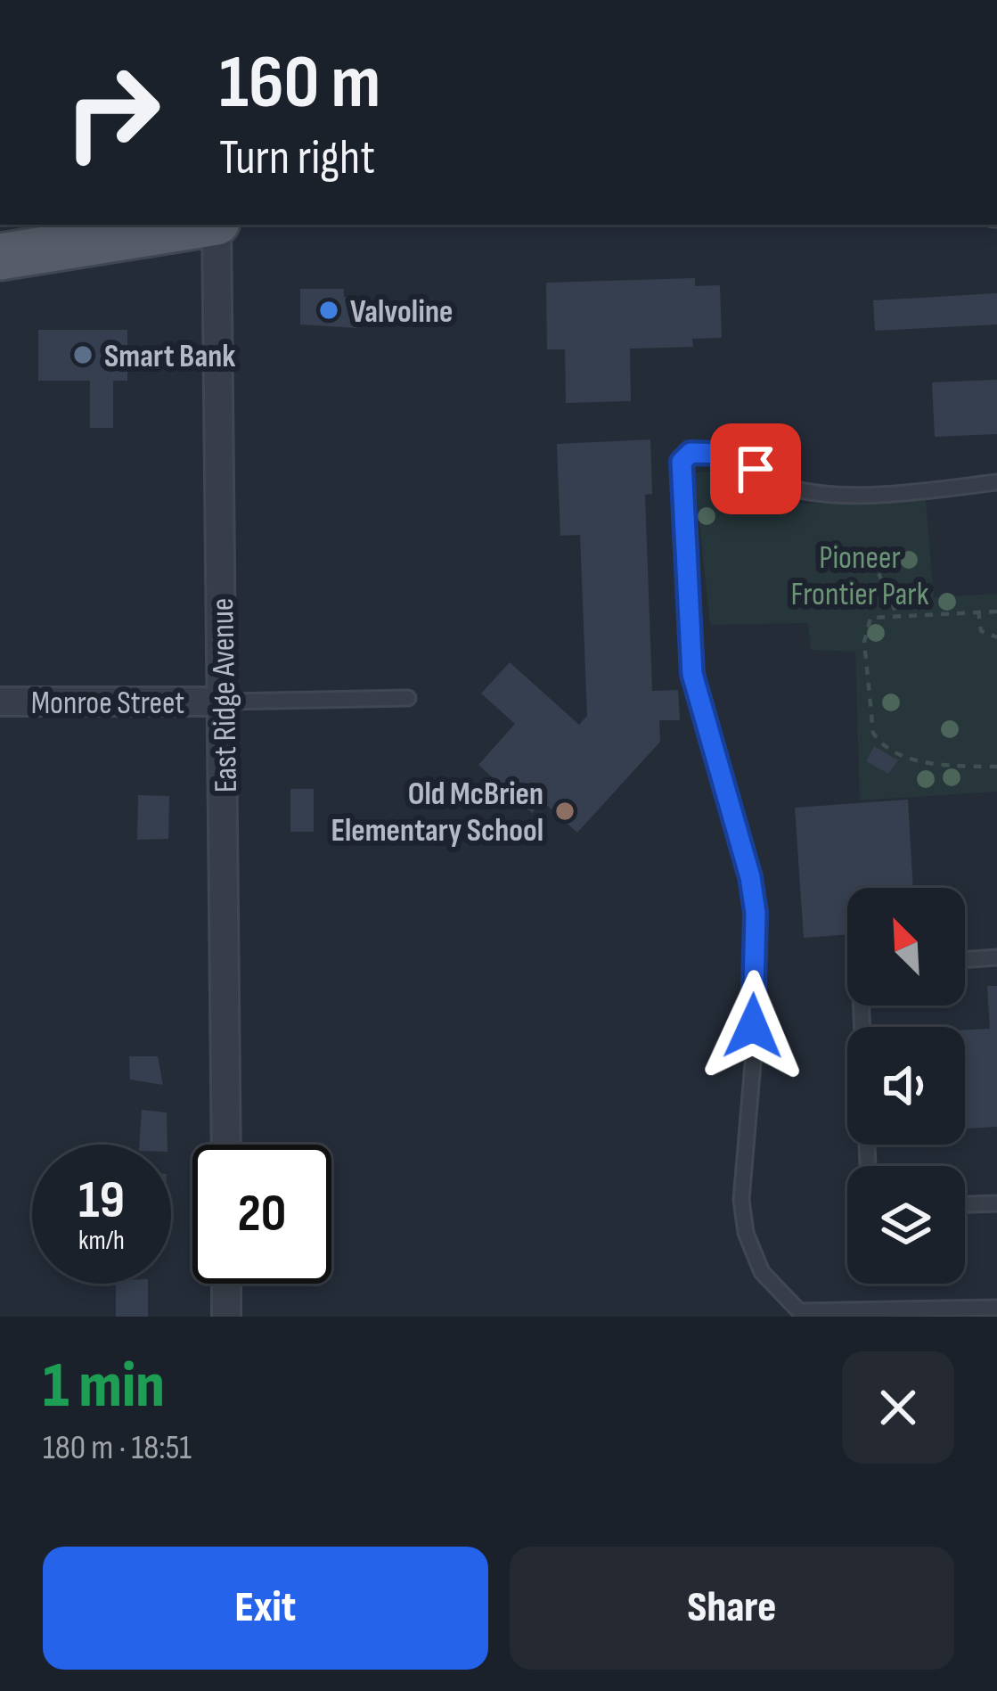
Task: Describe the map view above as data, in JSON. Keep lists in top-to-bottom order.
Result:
{
  "streets": {
    "street": ["East Ridge Avenue", "Monroe Street"]
  },
  "crossings": [
    ["East Ridge Avenue", "Monroe Street"]
  ],
  "parks": ["Pioneer Frontier Park"],
  "places": ["Valvoline", "Smart Bank", "Old McBrien Elementary School"],
  "north": "top left",
  "page": {
    "turn": ["160 m", "Turn right"],
    "speed": "19 km/h",
    "limit": "20",
    "heading": ["1 min", "180 m · 18:51"],
    "buttons": ["Exit", "Share"]
  }
}
